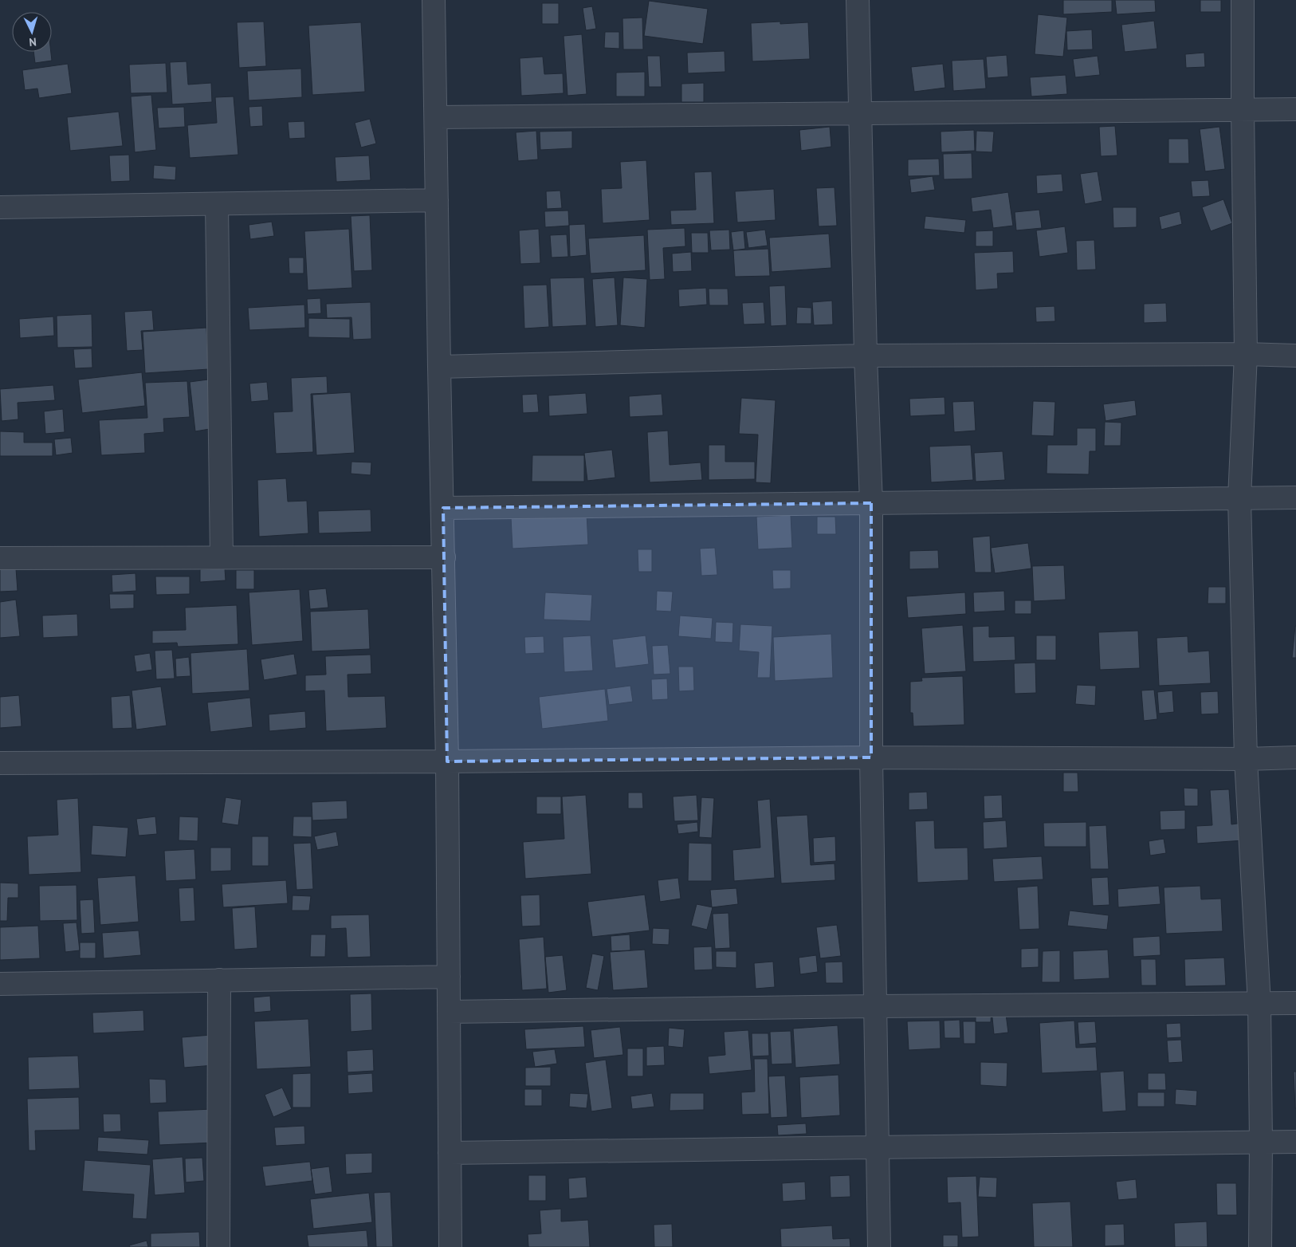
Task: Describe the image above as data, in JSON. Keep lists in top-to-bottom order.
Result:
{
  "north": "bottom"
}
